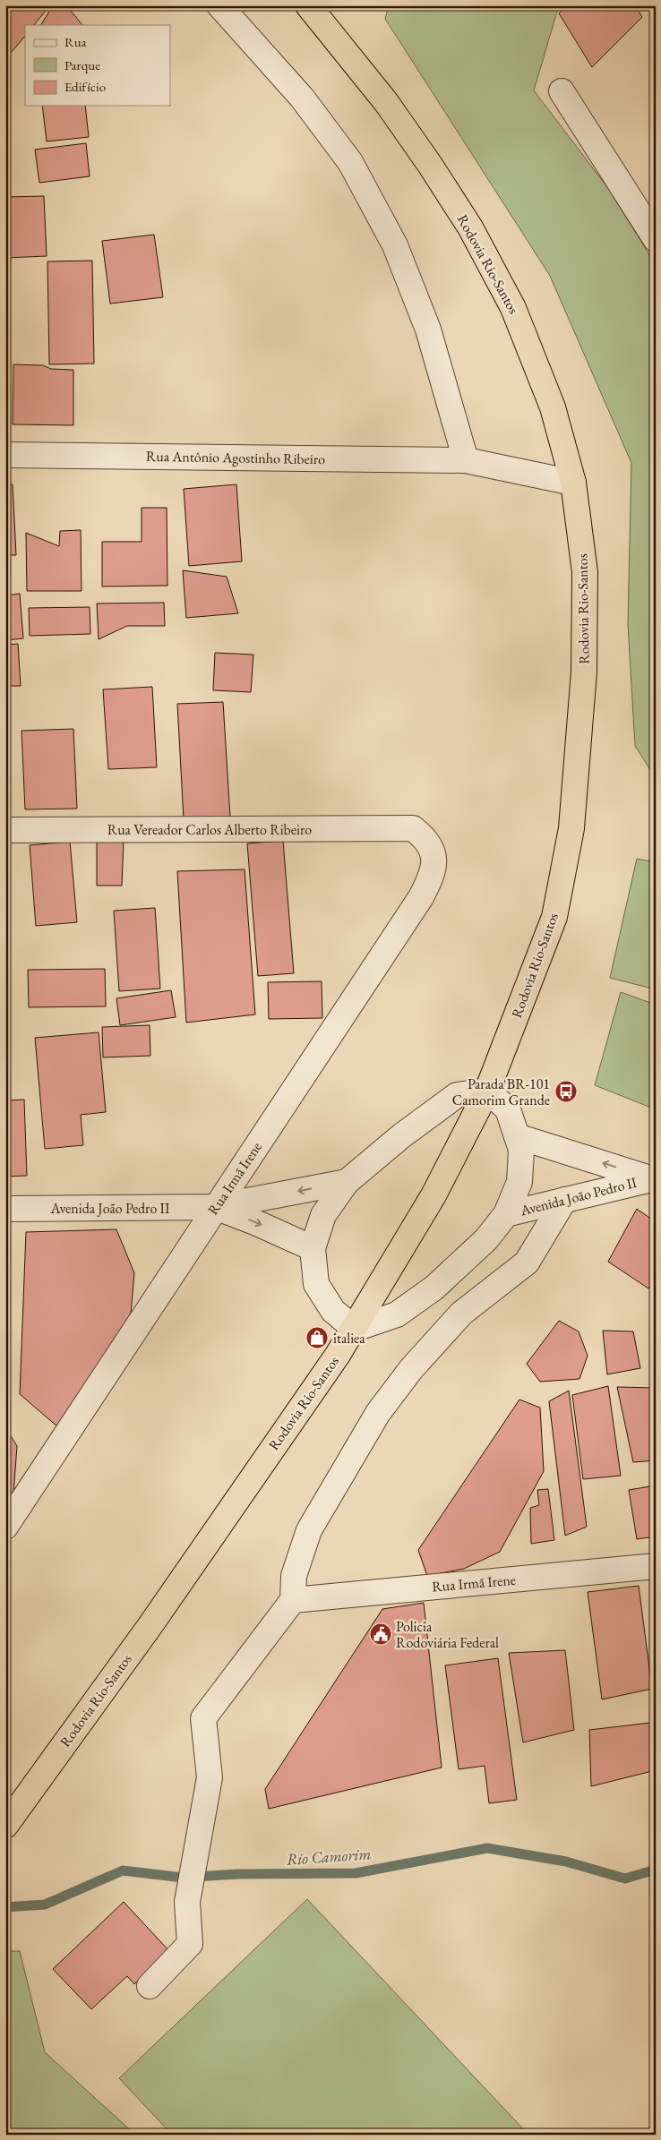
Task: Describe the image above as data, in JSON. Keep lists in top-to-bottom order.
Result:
{
  "streets": {
    "highway": ["Rodovia Rio-Santos"],
    "street": [
      "Rua Antônio Agostinho Ribeiro",
      "Rua Vereador Carlos Alberto Ribeiro",
      "Rua Irmã Irene",
      "Avenida João Pedro II"
    ]
  },
  "crossings": [
    ["Rodovia Rio-Santos", "Rua Antônio Agostinho Ribeiro"],
    ["Rua Vereador Carlos Alberto Ribeiro", "Rua Irmã Irene"],
    ["Rua Irmã Irene", "Avenida João Pedro II"]
  ],
  "water": ["Rio Camorim"],
  "places": {
    "bus stop": ["Parada BR-101 Camorim Grande"],
    "shop": ["italiea"],
    "public building": ["Policia Rodoviária Federal"]
  },
  "legend": ["Rua", "Parque", "Edifício"]
}
